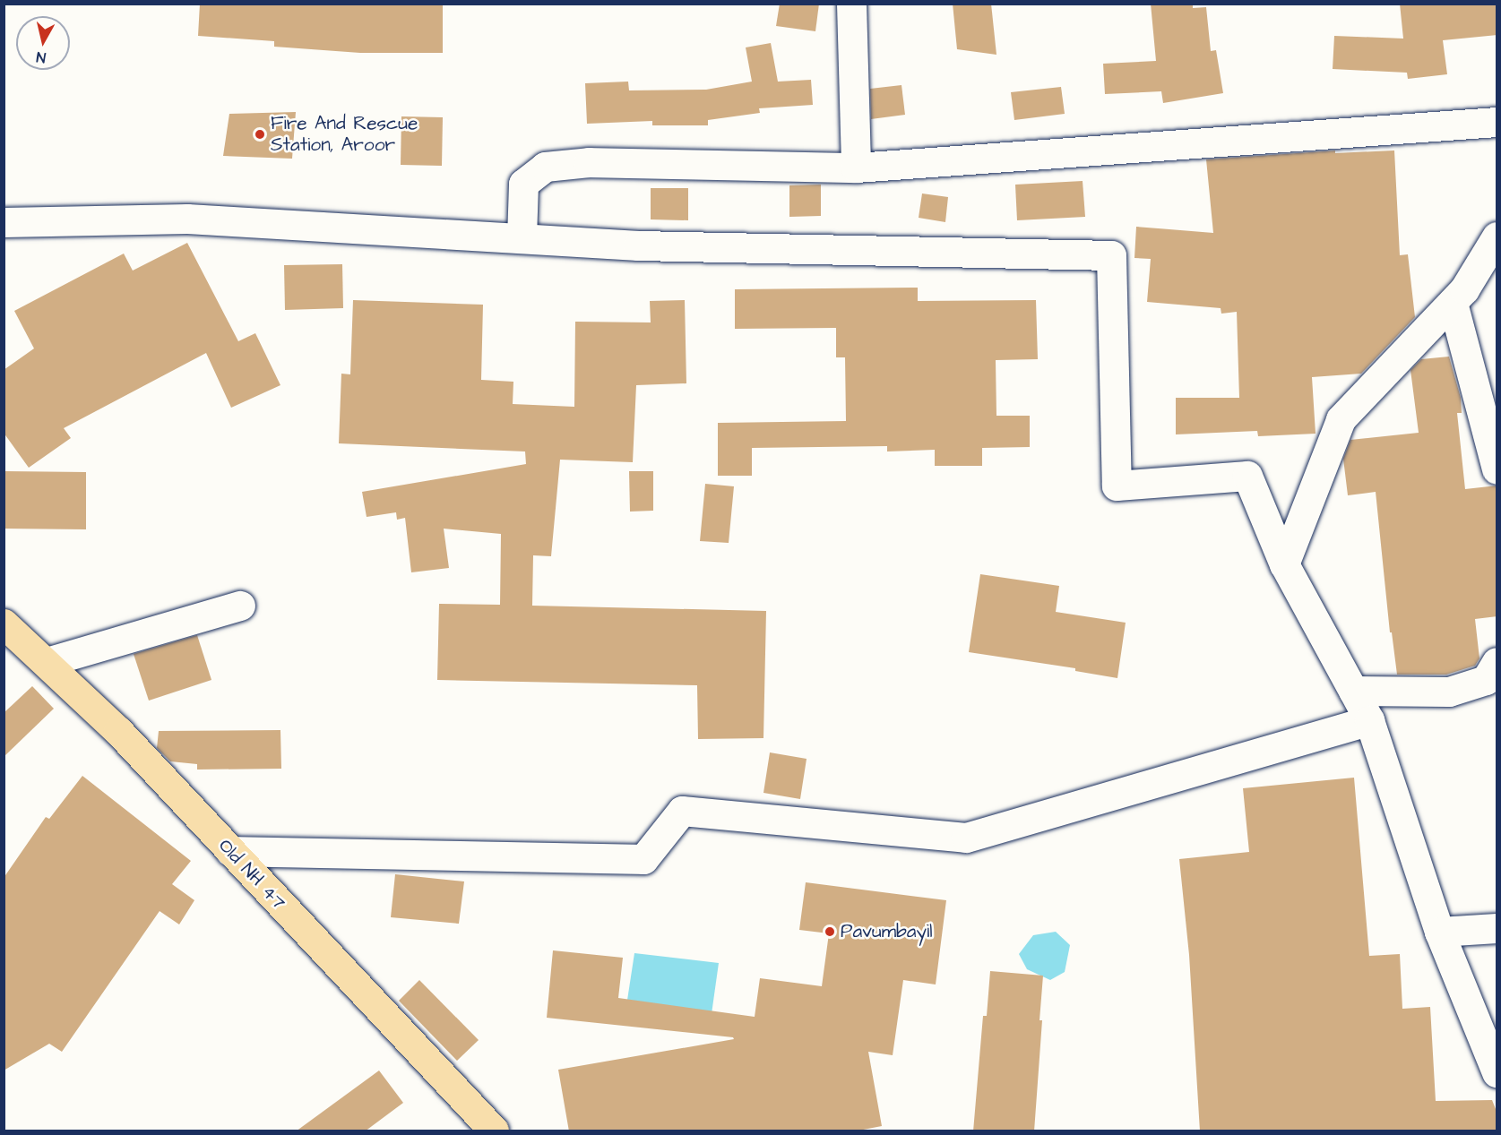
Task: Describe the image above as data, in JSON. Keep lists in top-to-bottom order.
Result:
{
  "streets": {
    "main road": ["Old NH 47"]
  },
  "places": ["Fire And Rescue Station, Aroor", "Pavumbayil"],
  "north": "bottom"
}
